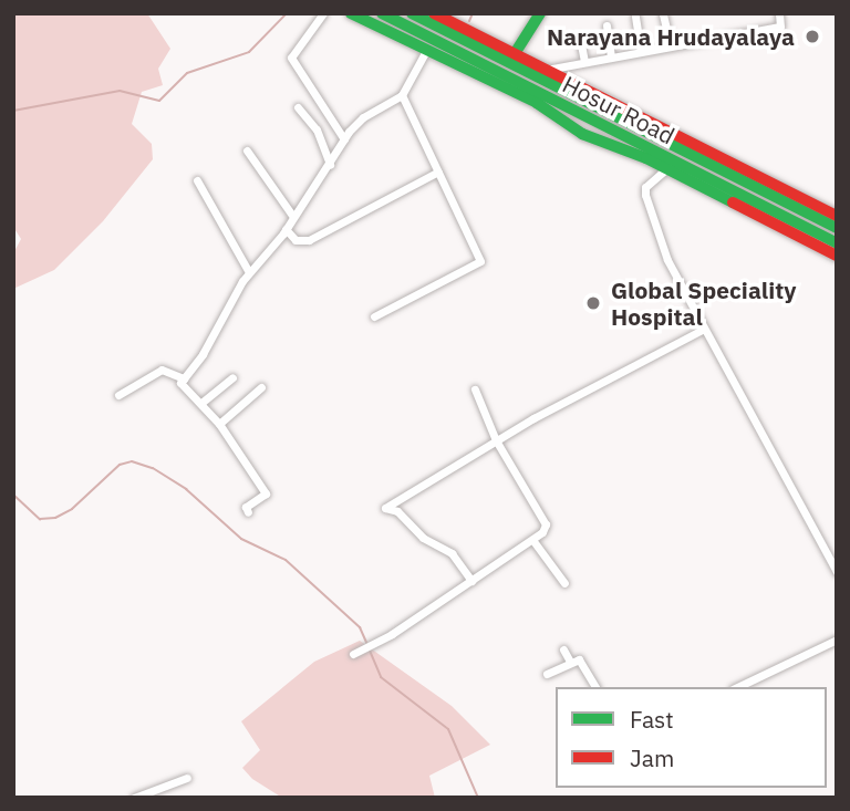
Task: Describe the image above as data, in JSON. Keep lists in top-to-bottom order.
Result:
{
  "streets": {
    "main road": ["Hosur Road"]
  },
  "places": ["Narayana Hrudayalaya", "Global Speciality Hospital"],
  "legend": ["Fast", "Jam"]
}
